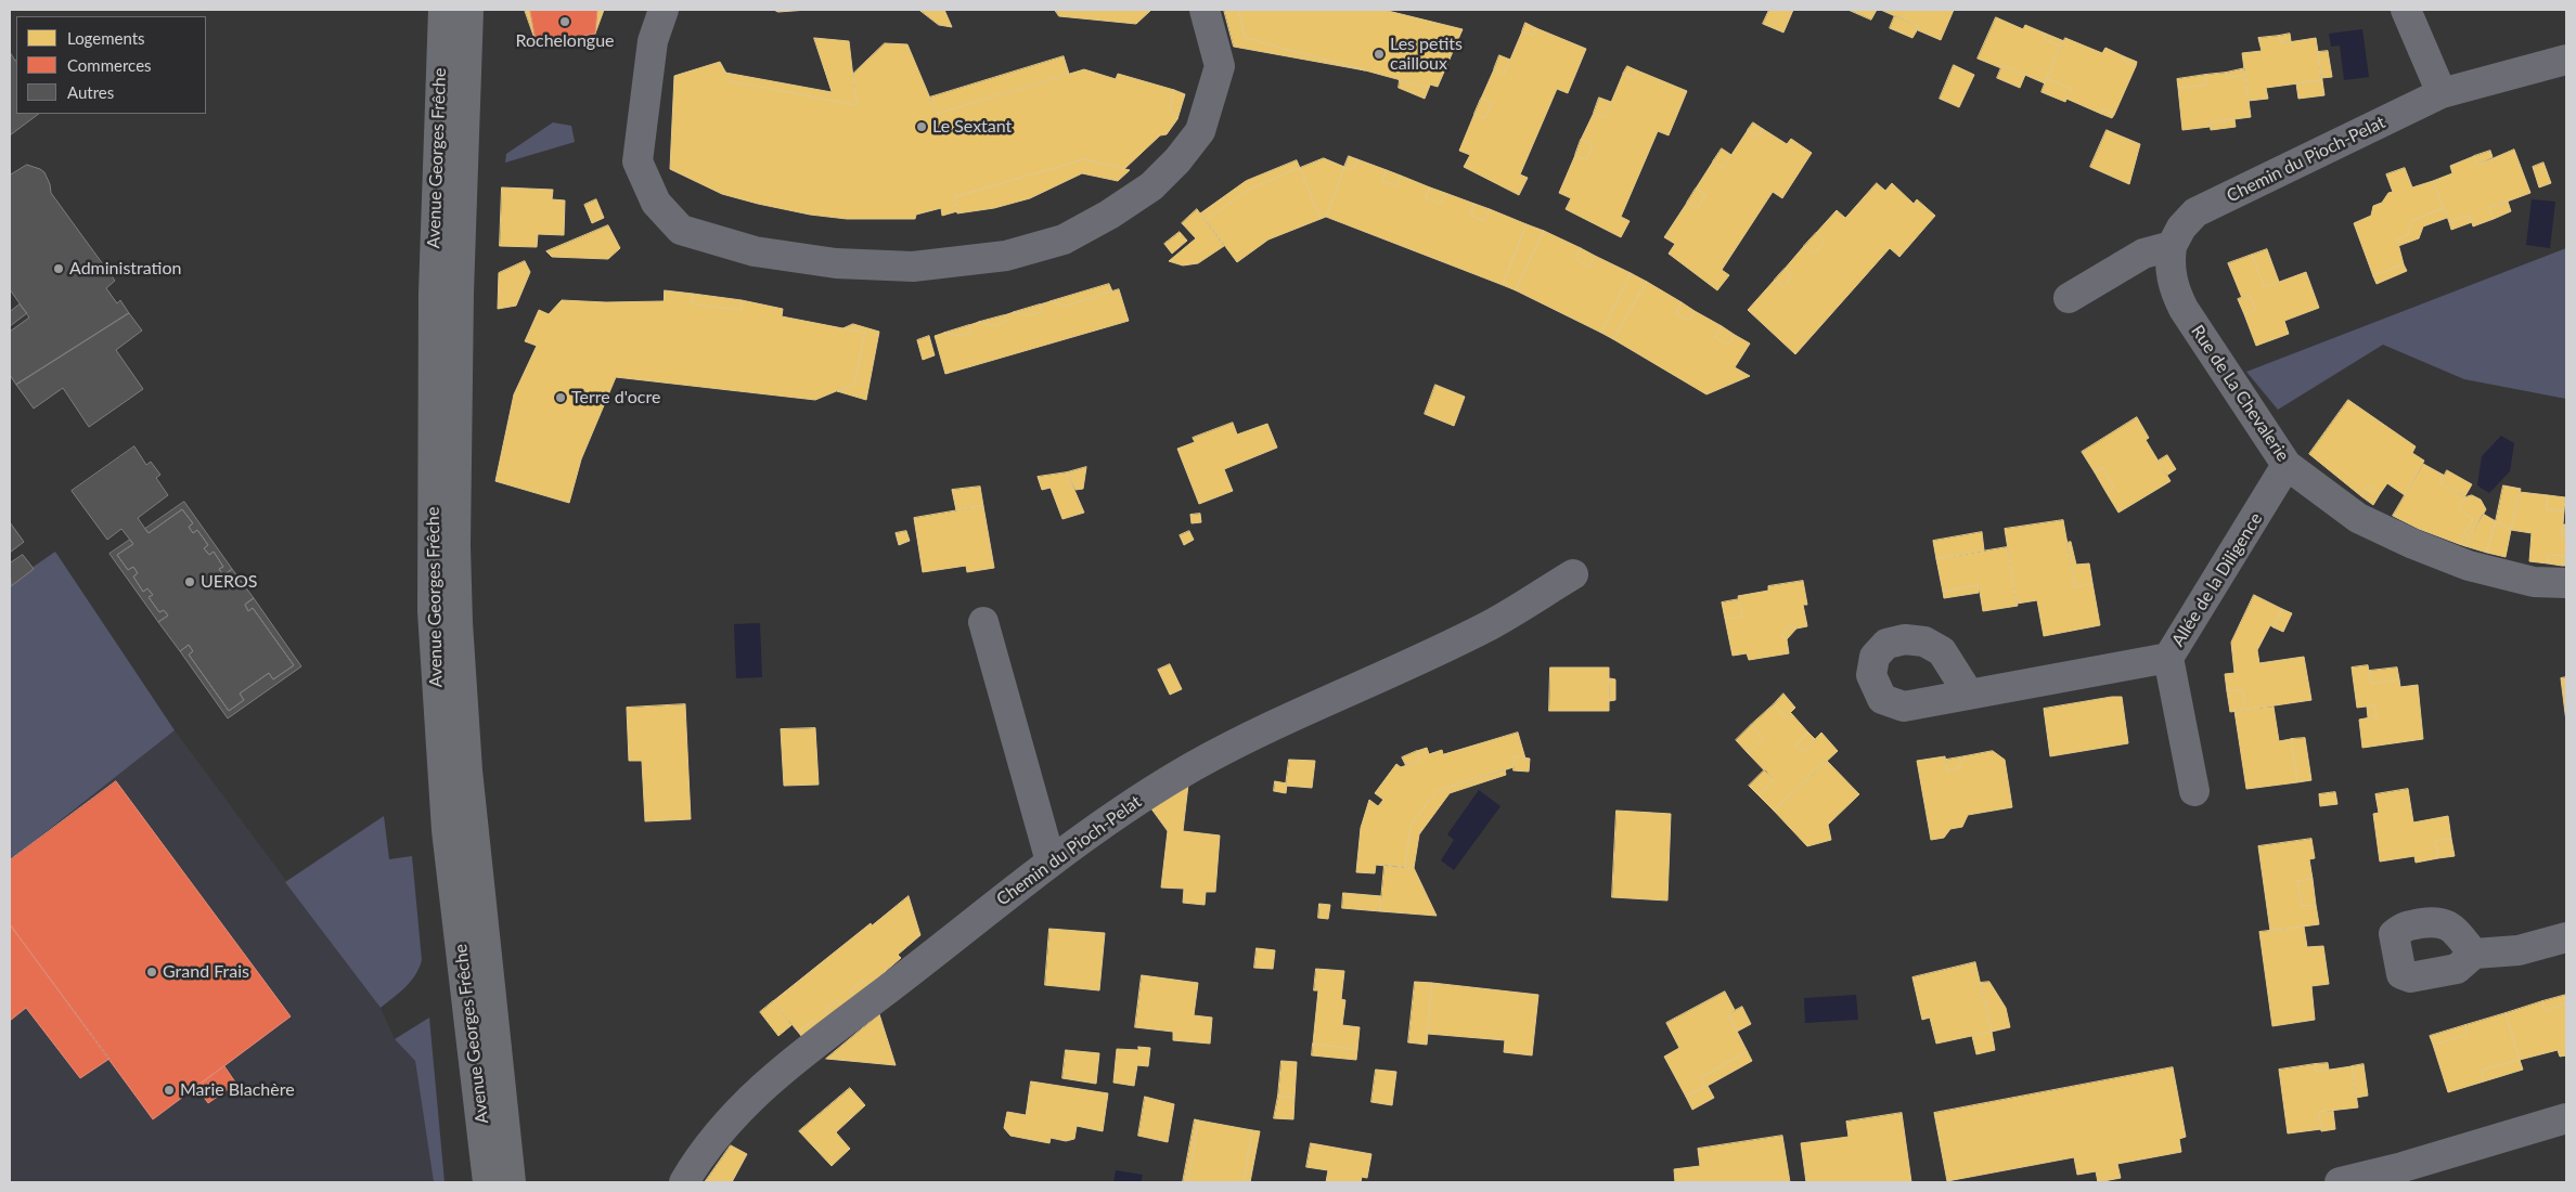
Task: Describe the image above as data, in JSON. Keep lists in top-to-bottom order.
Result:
{
  "streets": {
    "main road": ["Avenue Georges Frêche"],
    "street": ["Chemin du Pioch-Pelat", "Rue de La Chevalerie", "Allée de la Diligence"]
  },
  "crossings": [
    ["Chemin du Pioch-Pelat", "Rue de La Chevalerie"],
    ["Rue de La Chevalerie", "Allée de la Diligence"]
  ],
  "places": [
    "Rochelongue",
    "Les petits cailloux",
    "Le Sextant",
    "Administration",
    "Terre d'ocre",
    "UEROS",
    "Grand Frais",
    "Marie Blachère"
  ],
  "legend": ["Logements", "Commerces", "Autres"]
}
